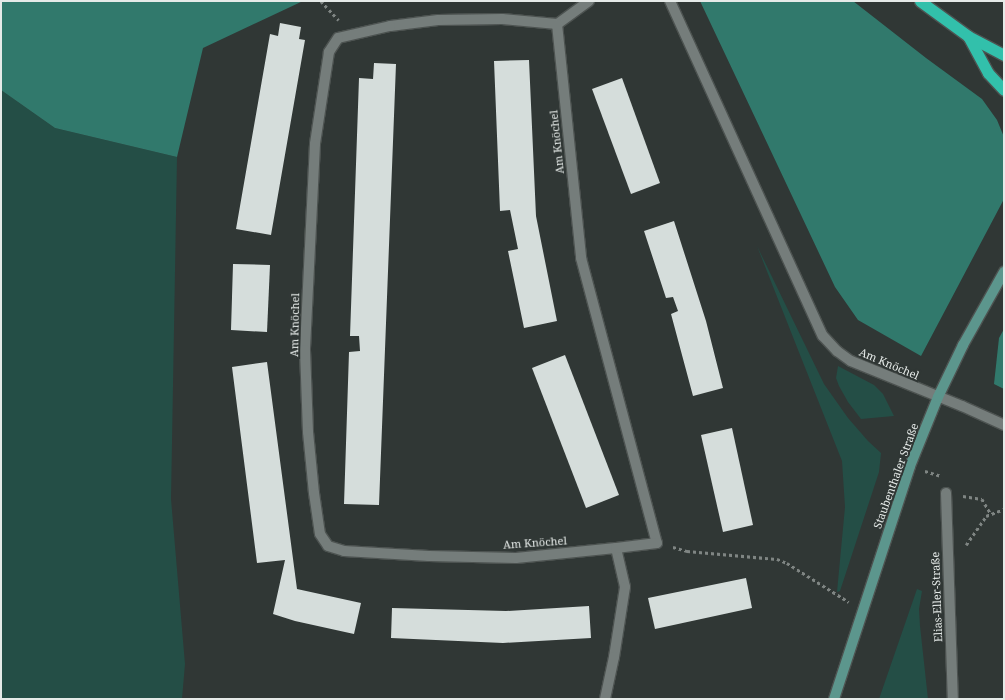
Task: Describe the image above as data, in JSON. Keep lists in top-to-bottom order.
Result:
{
  "streets": {
    "main road": ["Staubenthaler Straße"],
    "street": ["Am Knöchel", "Elias-Eller-Straße"]
  },
  "crossings": [
    ["Am Knöchel", "Staubenthaler Straße"]
  ]
}
